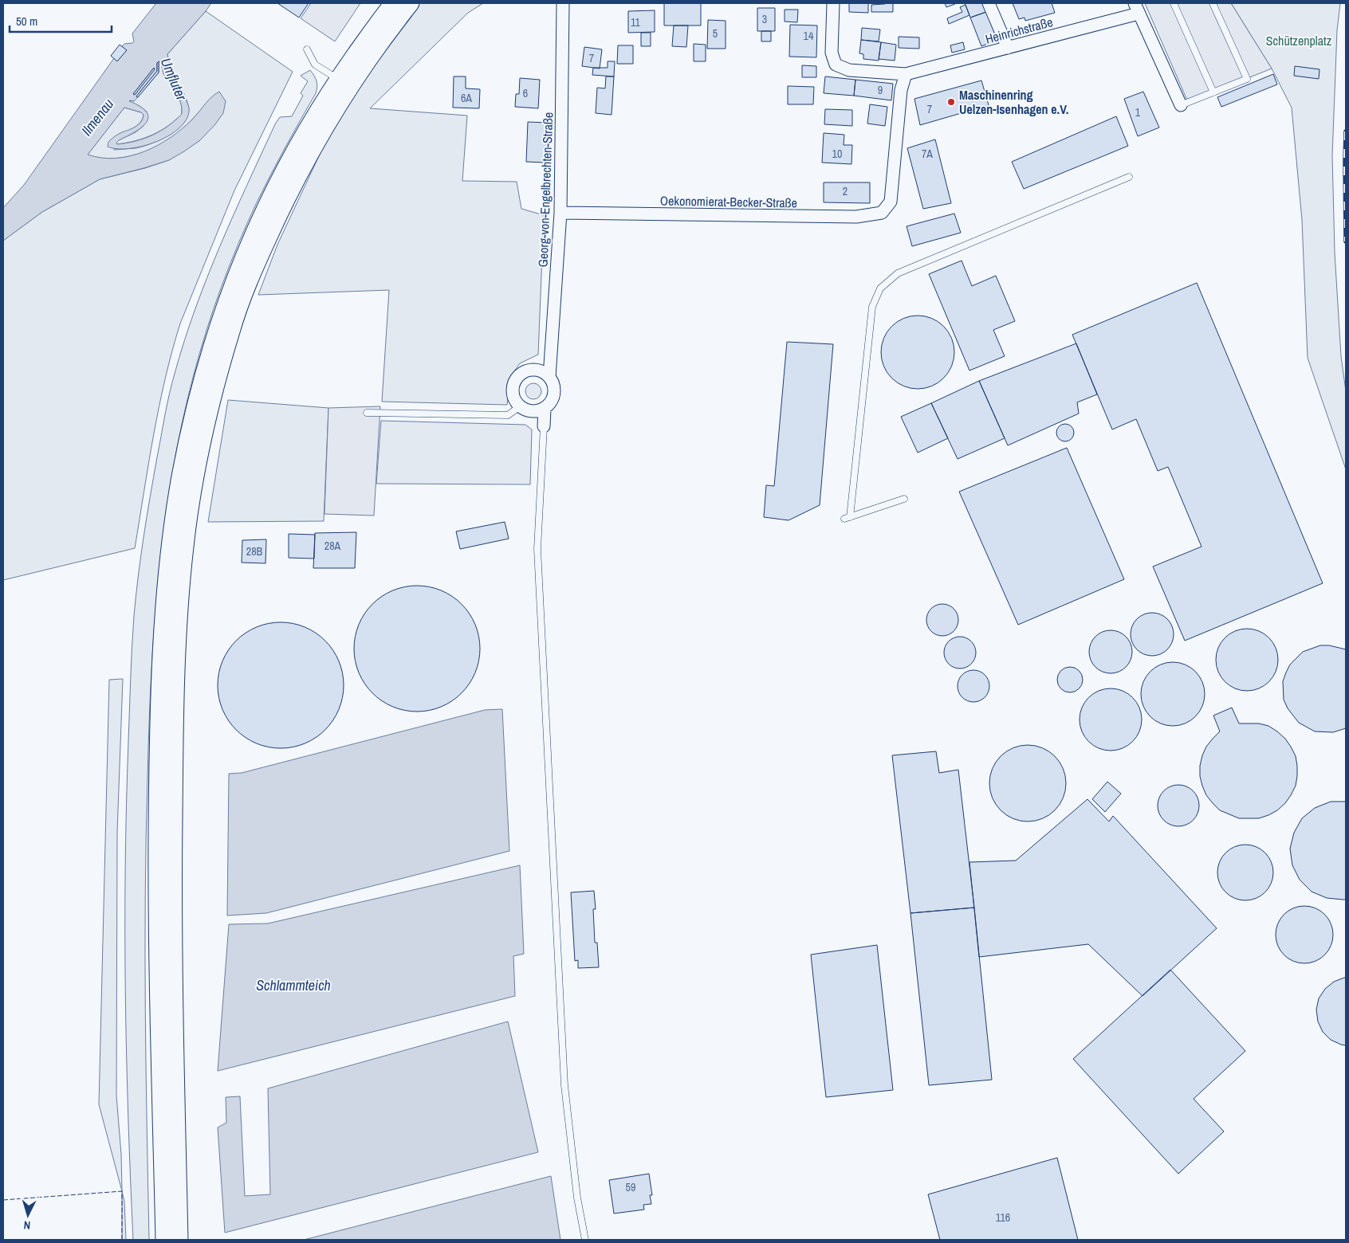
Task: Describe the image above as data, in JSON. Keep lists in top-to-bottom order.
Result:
{
  "streets": {
    "street": ["Heinrichstraße", "Georg-von-Engelbrechten-Straße", "Oekonomierat-Becker-Straße"]
  },
  "crossings": [
    ["Heinrichstraße", "Oekonomierat-Becker-Straße"],
    ["Georg-von-Engelbrechten-Straße", "Oekonomierat-Becker-Straße"]
  ],
  "water": ["Umfluter", "Ilmenau", "Schlammteich"],
  "parks": ["Schützenplatz"],
  "places": ["Maschinenring Uelzen-Isenhagen e.V."],
  "house_numbers": [
    "3",
    "11",
    "5",
    "14",
    "7",
    "9",
    "6",
    "6A",
    "7",
    "1",
    "10",
    "7A",
    "2",
    "28A",
    "28B",
    "59",
    "116"
  ],
  "scale_bar": "50 m",
  "north": "bottom"
}
